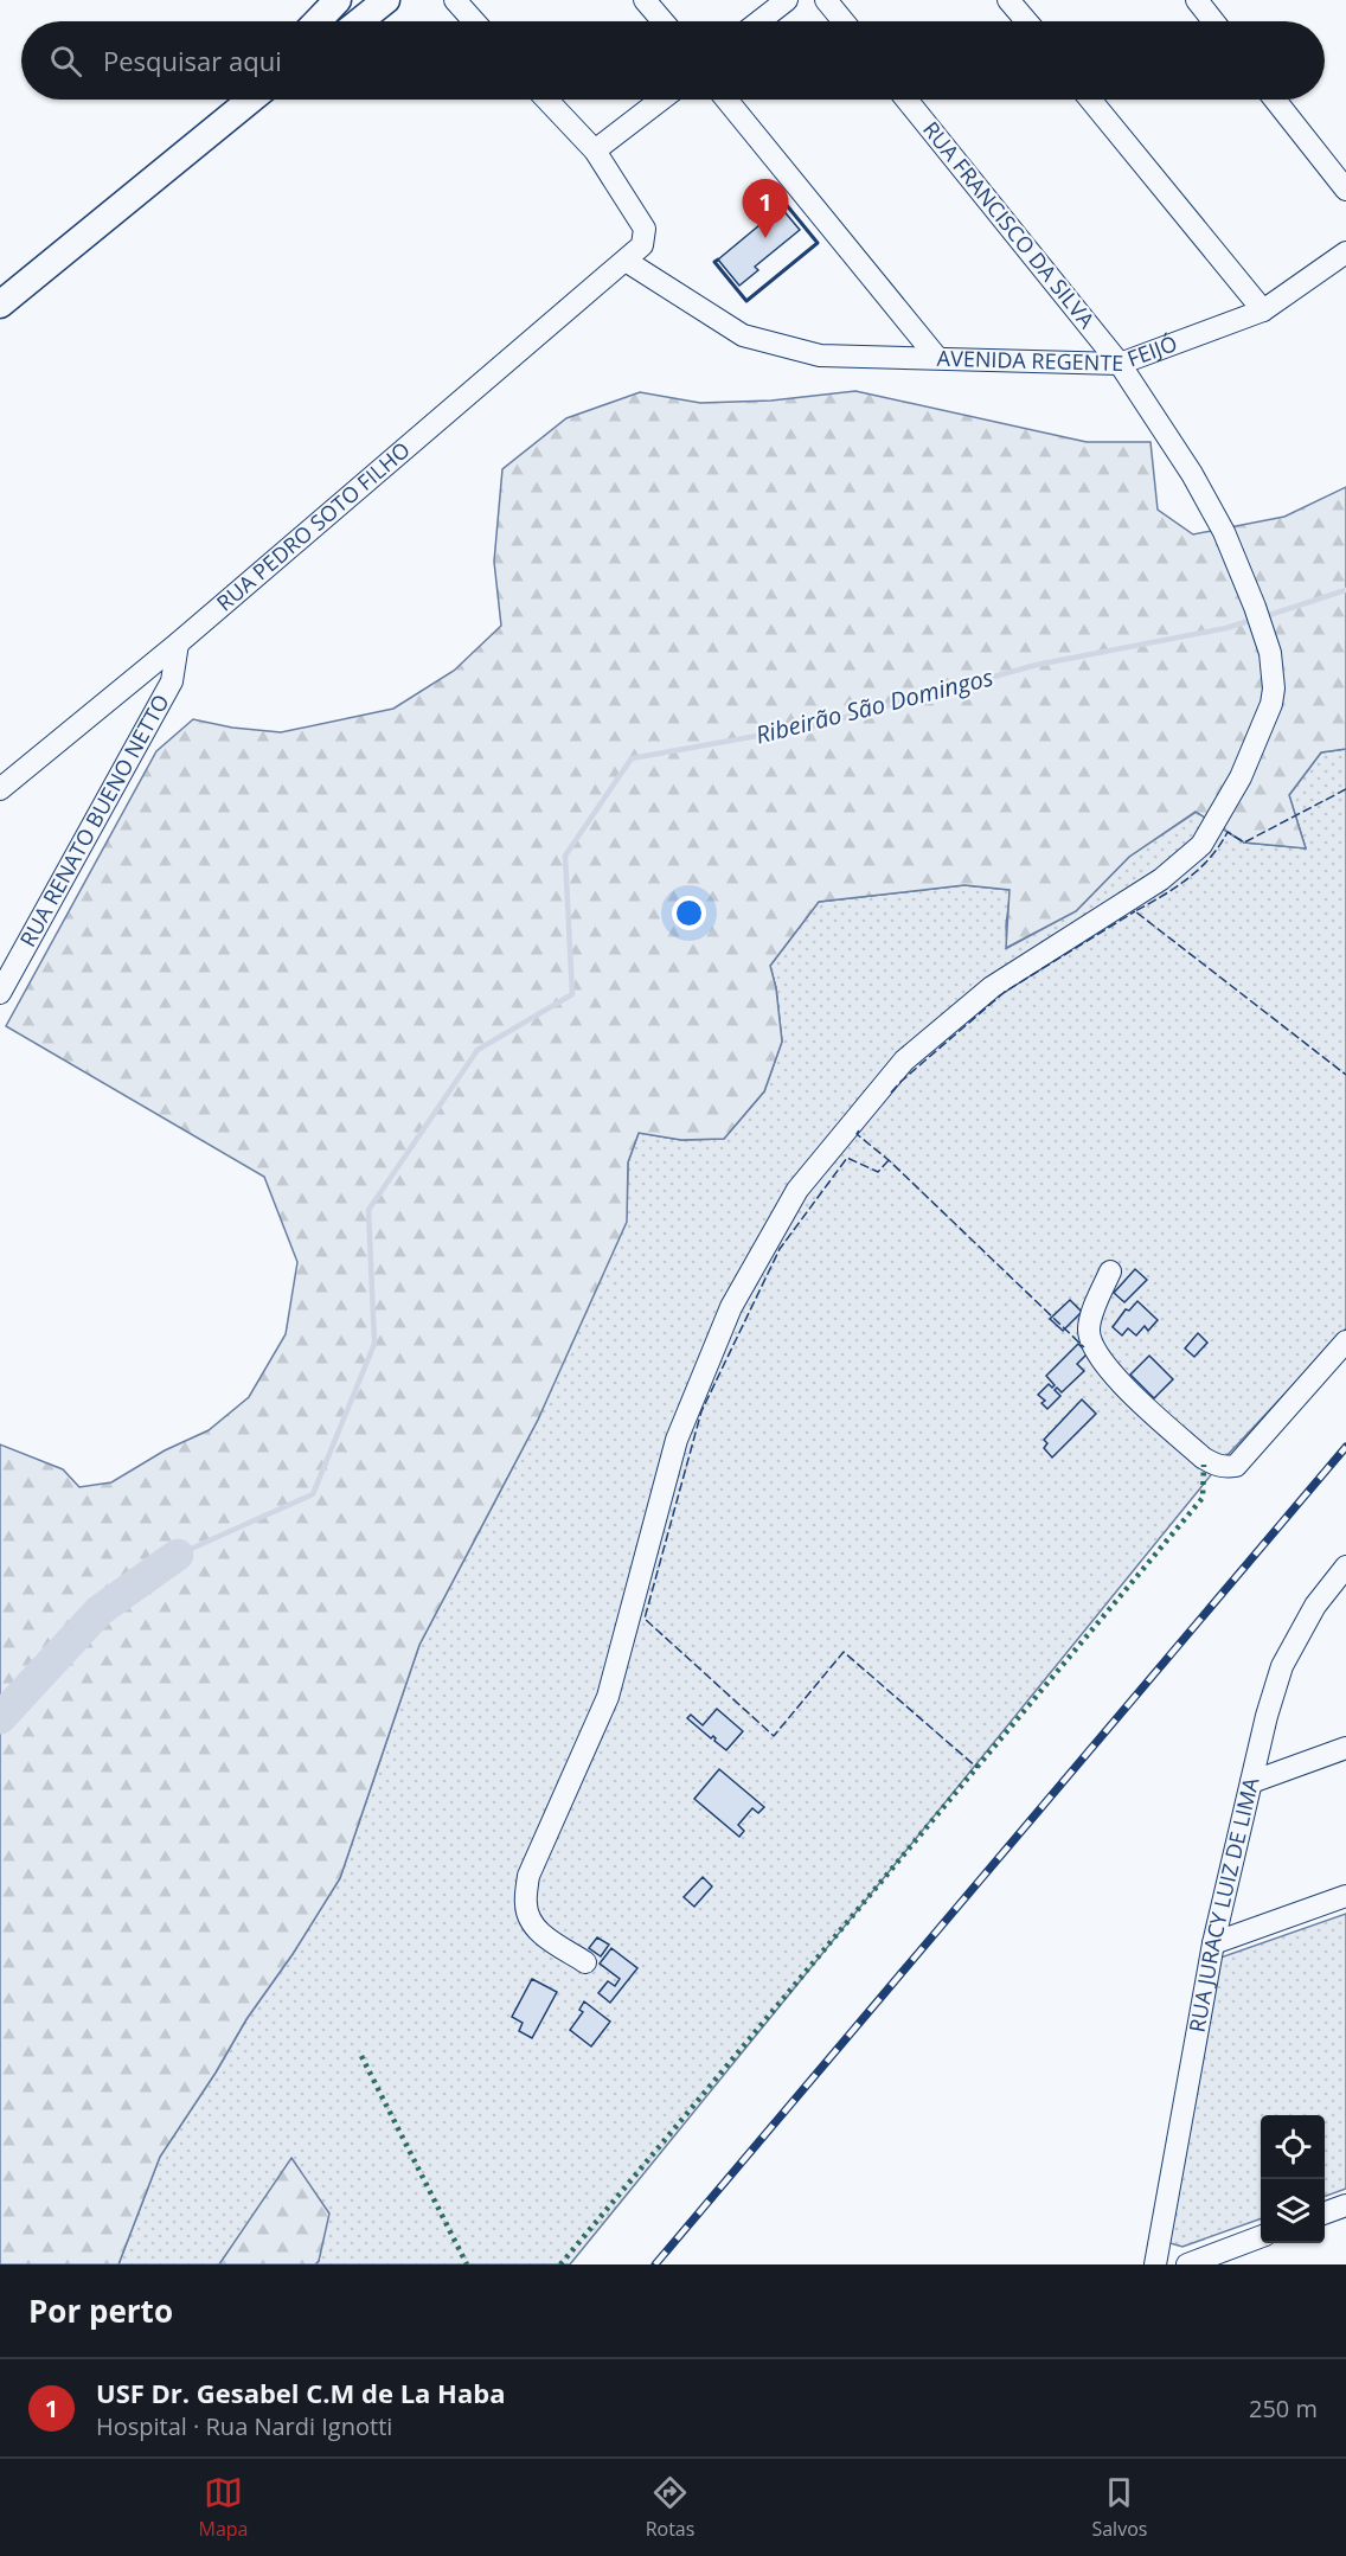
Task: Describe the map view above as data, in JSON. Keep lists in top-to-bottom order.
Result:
{
  "streets": {
    "street": [
      "RUA FRANCISCO DA SILVA",
      "AVENIDA REGENTE FEIJÓ",
      "RUA PEDRO SOTO FILHO",
      "RUA RENATO BUENO NETTO",
      "RUA JURACY LUIZ DE LIMA"
    ]
  },
  "crossings": [
    ["RUA FRANCISCO DA SILVA", "AVENIDA REGENTE FEIJÓ"],
    ["AVENIDA REGENTE FEIJÓ", "RUA PEDRO SOTO FILHO"],
    ["RUA PEDRO SOTO FILHO", "RUA RENATO BUENO NETTO"]
  ],
  "water": ["Ribeirão São Domingos"],
  "page": {
    "search": "Pesquisar aqui",
    "pins": "1",
    "heading": "Por perto",
    "list": [
      {
        "mark": "1",
        "name": "USF Dr. Gesabel C.M de La Haba",
        "note": "Hospital · Rua Nardi Ignotti",
        "value": "250 m"
      }
    ],
    "nav": ["Mapa", "Rotas", "Salvos"]
  }
}
